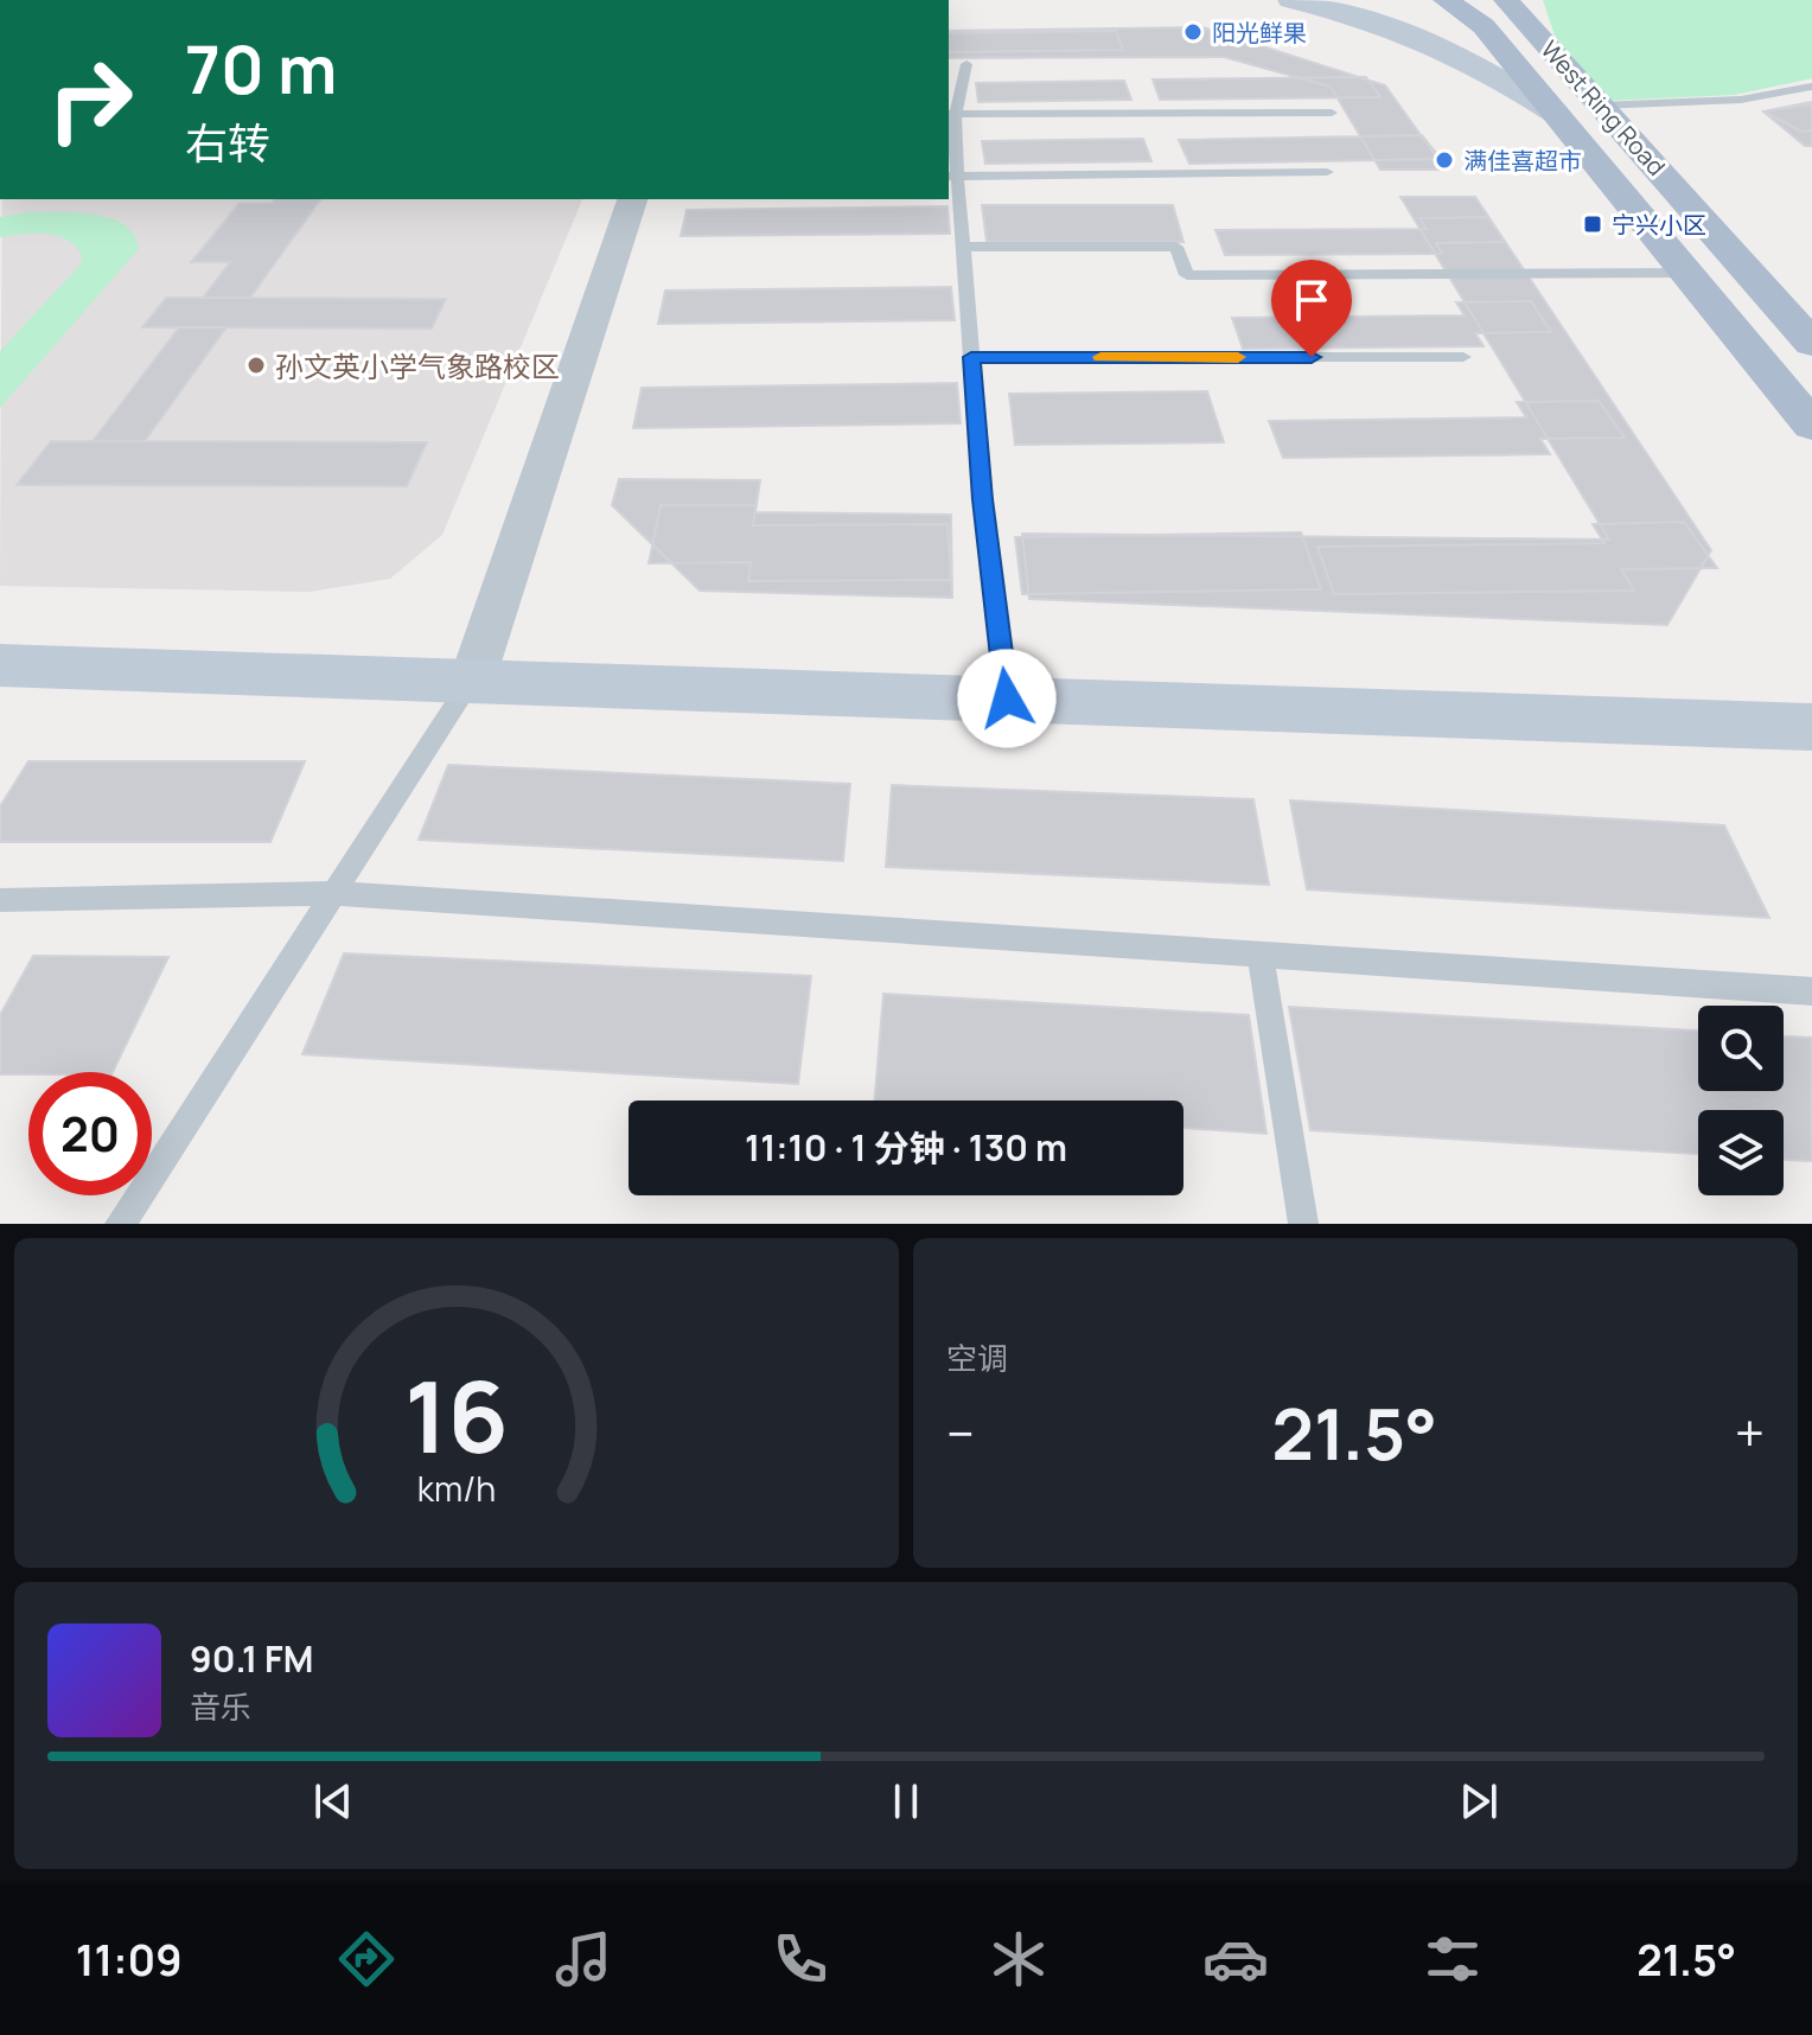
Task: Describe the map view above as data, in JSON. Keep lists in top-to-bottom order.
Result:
{
  "streets": {
    "main road": ["West Ring Road"]
  },
  "places": {
    "other": ["阳光鲜果", "满佳喜超市", "孙文英小学气象路校区"],
    "transit": ["宁兴小区"]
  },
  "page": {
    "turn": ["70 m", "右转"],
    "limit": "20",
    "trip": "11:10 · 1 分钟 · 130 m",
    "tile": "空调",
    "heat": ["−", "21.5°", "+"],
    "song": ["90.1 FM", "音乐"],
    "tabs": ["11:09", "21.5°"],
    "gauge": ["16", "km/h"]
  }
}
